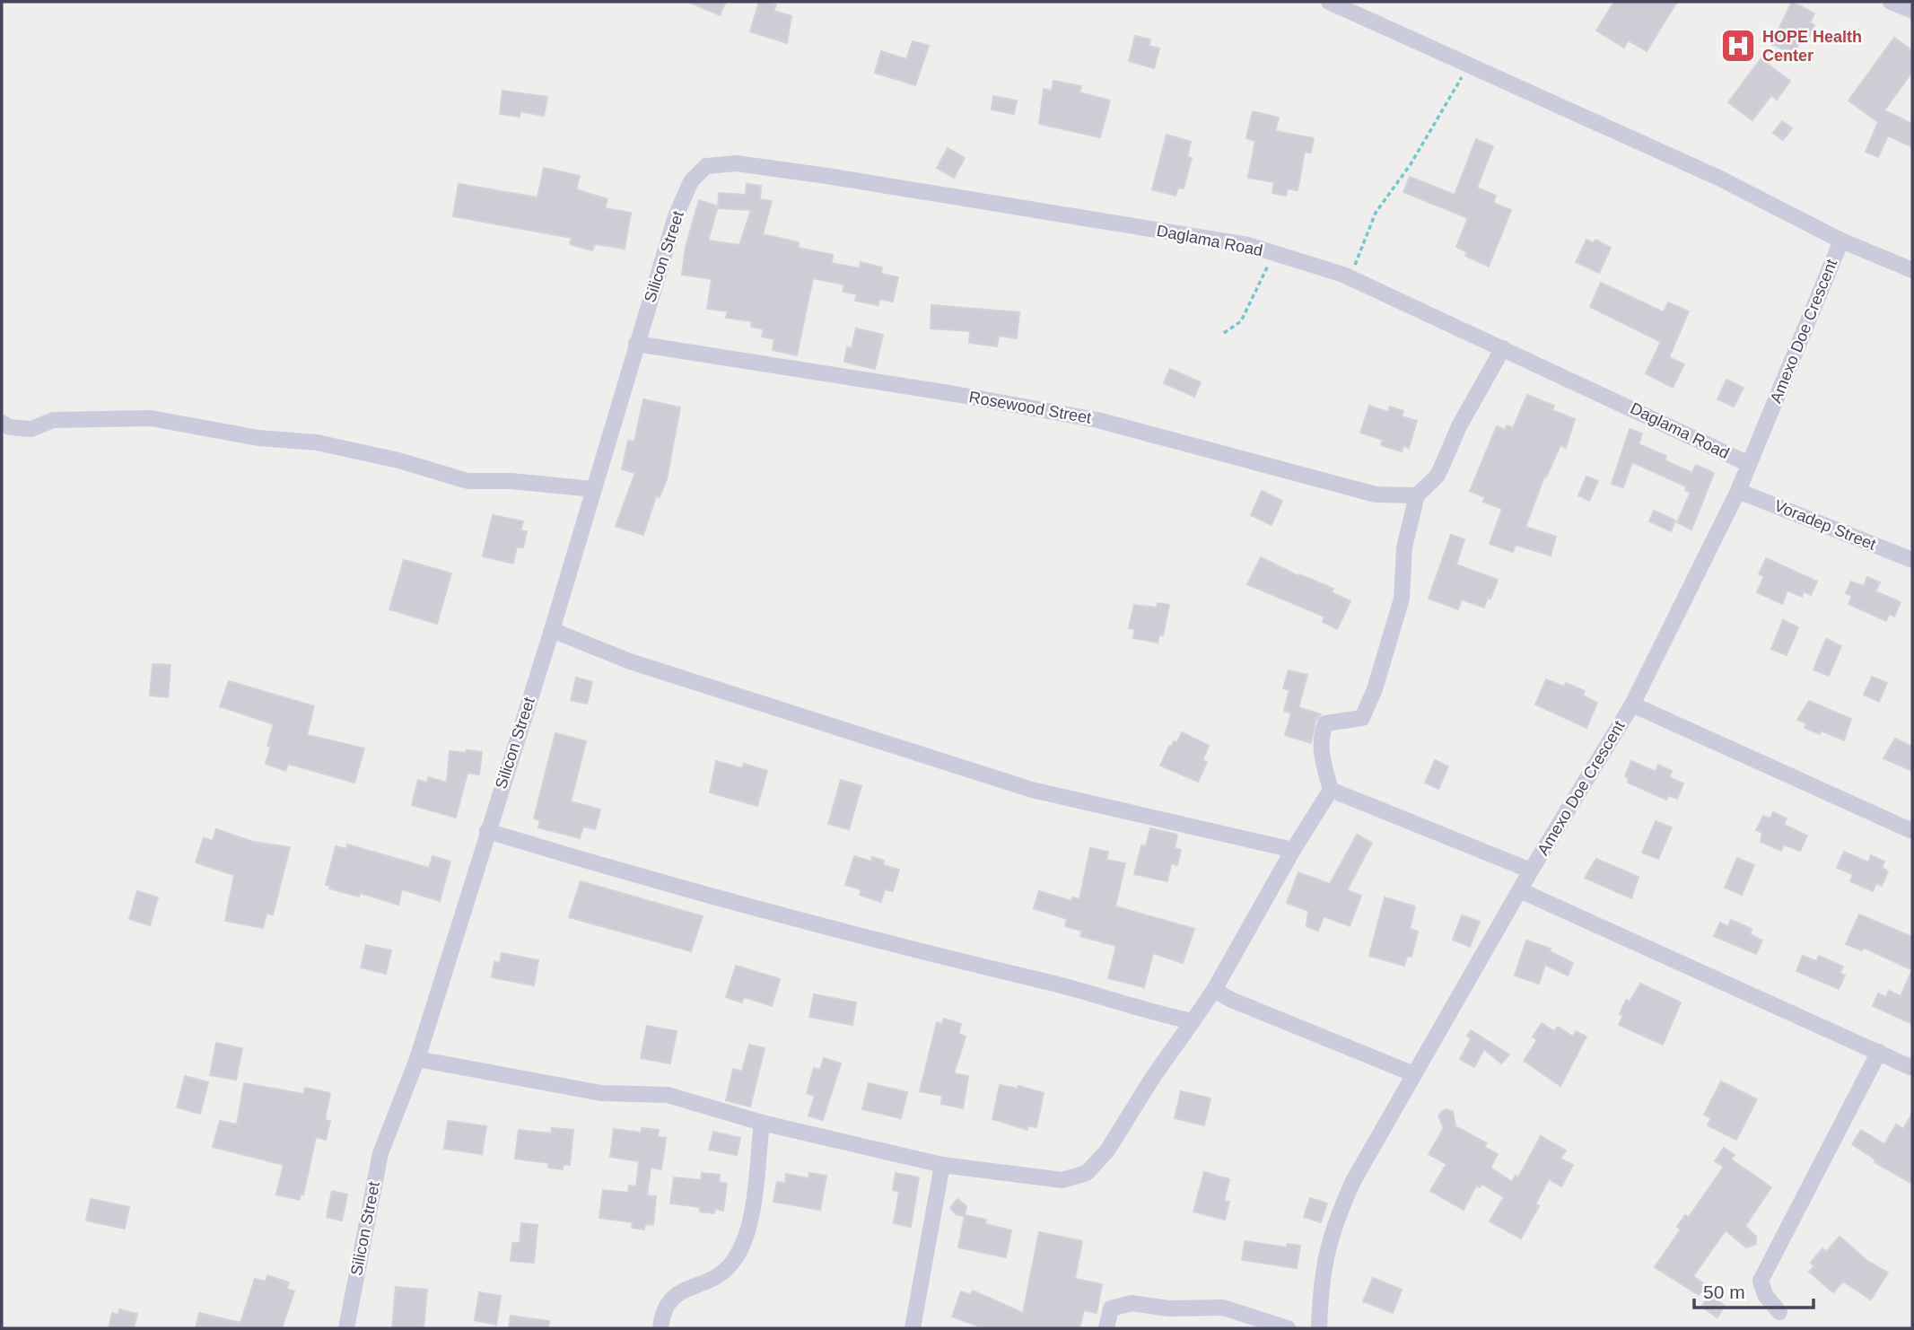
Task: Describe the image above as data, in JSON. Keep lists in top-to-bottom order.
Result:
{
  "streets": {
    "street": [
      "Daglama Road",
      "Silicon Street",
      "Amexo Doe Crescent",
      "Rosewood Street",
      "Voradep Street"
    ]
  },
  "crossings": [
    ["Daglama Road", "Silicon Street"],
    ["Daglama Road", "Amexo Doe Crescent"],
    ["Silicon Street", "Rosewood Street"],
    ["Amexo Doe Crescent", "Voradep Street"]
  ],
  "places": {
    "hospital": ["HOPE Health Center"]
  },
  "scale_bar": "50 m"
}
